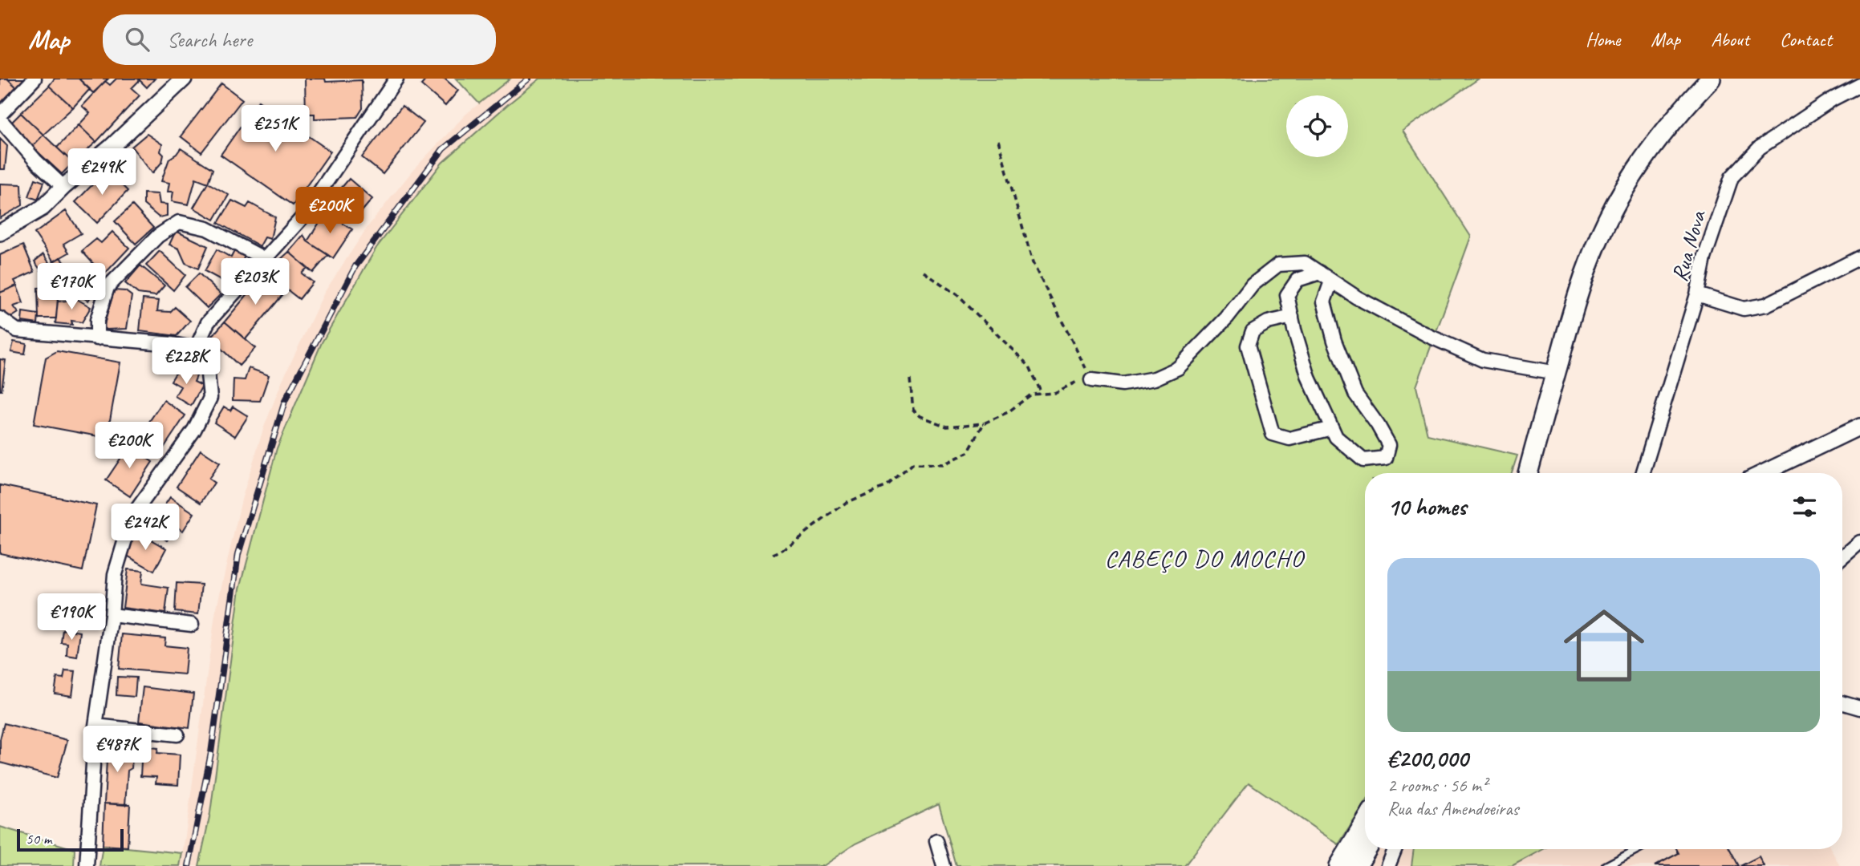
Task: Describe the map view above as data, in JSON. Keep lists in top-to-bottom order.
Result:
{
  "streets": {
    "street": ["Rua Nova"]
  },
  "districts": ["CABEÇO DO MOCHO"],
  "scale_bar": "50 m",
  "page": {
    "header": "Map",
    "search": "Search here",
    "nav": [
      "Home",
      "Map",
      "About",
      "Contact"
    ],
    "price": [
      "€251K",
      "€249K",
      "€200K",
      "€203K",
      "€170K",
      "€228K",
      "€200K",
      "€242K",
      "€190K",
      "€487K"
    ],
    "heading": "10 homes",
    "list": [
      {
        "name": "€200,000",
        "note": "2 rooms · 56 m² · Rua das Amendoeiras"
      }
    ],
    "scale": "50 m"
  }
}
